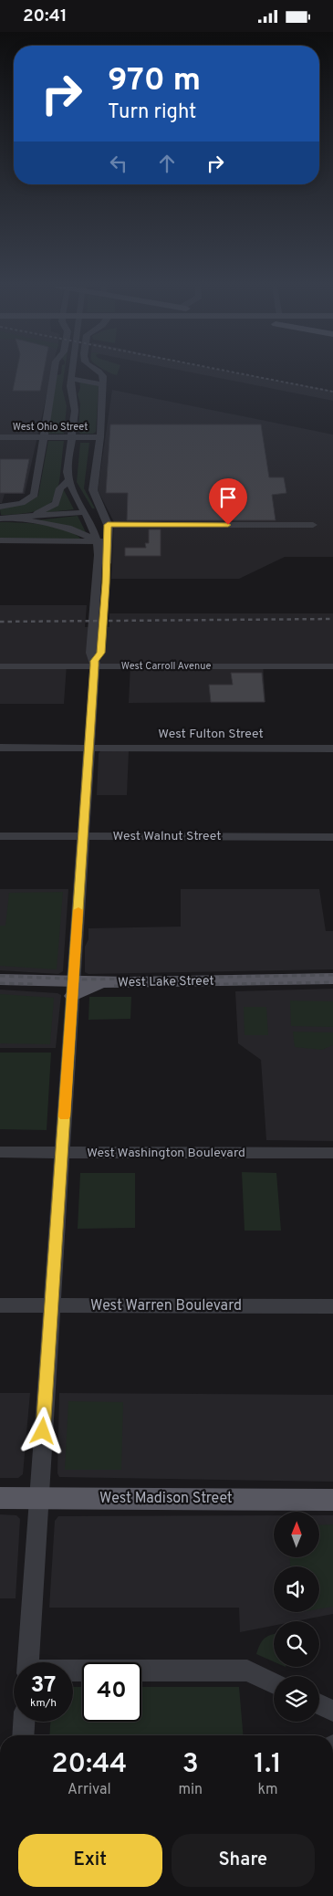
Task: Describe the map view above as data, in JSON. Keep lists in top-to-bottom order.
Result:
{
  "streets": {
    "main road": ["West Lake Street", "West Madison Street"],
    "street": [
      "West Ohio Street",
      "West Carroll Avenue",
      "West Fulton Street",
      "West Walnut Street",
      "West Washington Boulevard",
      "West Warren Boulevard"
    ]
  },
  "north": "top",
  "page": {
    "status": "20:41",
    "turn": ["970 m", "Turn right"],
    "speed": "37 km/h",
    "limit": "40",
    "eta": [
      "20:44",
      "Arrival",
      "3",
      "min",
      "1.1",
      "km"
    ],
    "buttons": ["Exit", "Share"]
  }
}
